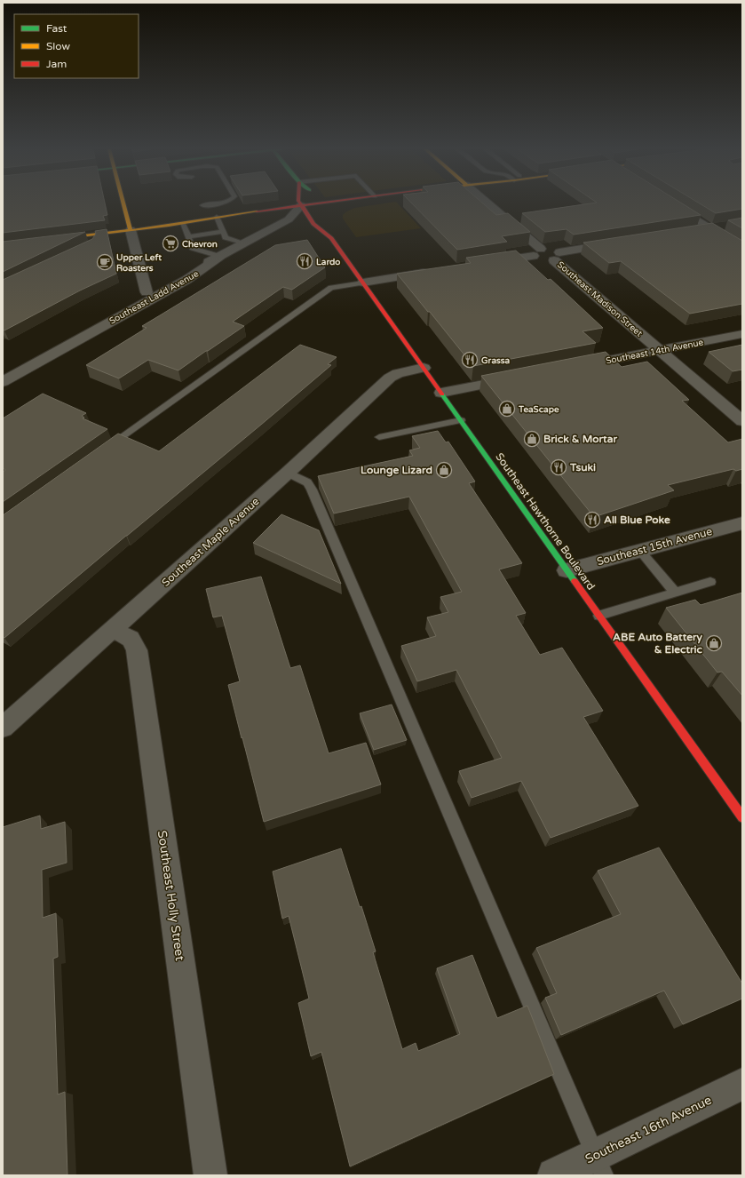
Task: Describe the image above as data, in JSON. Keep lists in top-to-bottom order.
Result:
{
  "streets": {
    "main road": ["Southeast Hawthorne Boulevard"],
    "street": [
      "Southeast Ladd Avenue",
      "Southeast Madison Street",
      "Southeast 14th Avenue",
      "Southeast Maple Avenue",
      "Southeast 15th Avenue",
      "Southeast Holly Street",
      "Southeast 16th Avenue"
    ]
  },
  "crossings": [
    ["Southeast Ladd Avenue", "Southeast Hawthorne Boulevard"],
    ["Southeast Madison Street", "Southeast 14th Avenue"],
    ["Southeast Hawthorne Boulevard", "Southeast Maple Avenue"],
    ["Southeast Hawthorne Boulevard", "Southeast 15th Avenue"],
    ["Southeast Maple Avenue", "Southeast Holly Street"]
  ],
  "places": {
    "supermarket": ["Chevron"],
    "restaurant": [
      "Lardo",
      "Grassa",
      "Tsuki",
      "All Blue Poke"
    ],
    "cafe": ["Upper Left Roasters"],
    "shop": [
      "TeaScape",
      "Brick & Mortar",
      "Lounge Lizard",
      "ABE Auto Battery & Electric"
    ]
  },
  "legend": ["Fast", "Slow", "Jam"]
}
